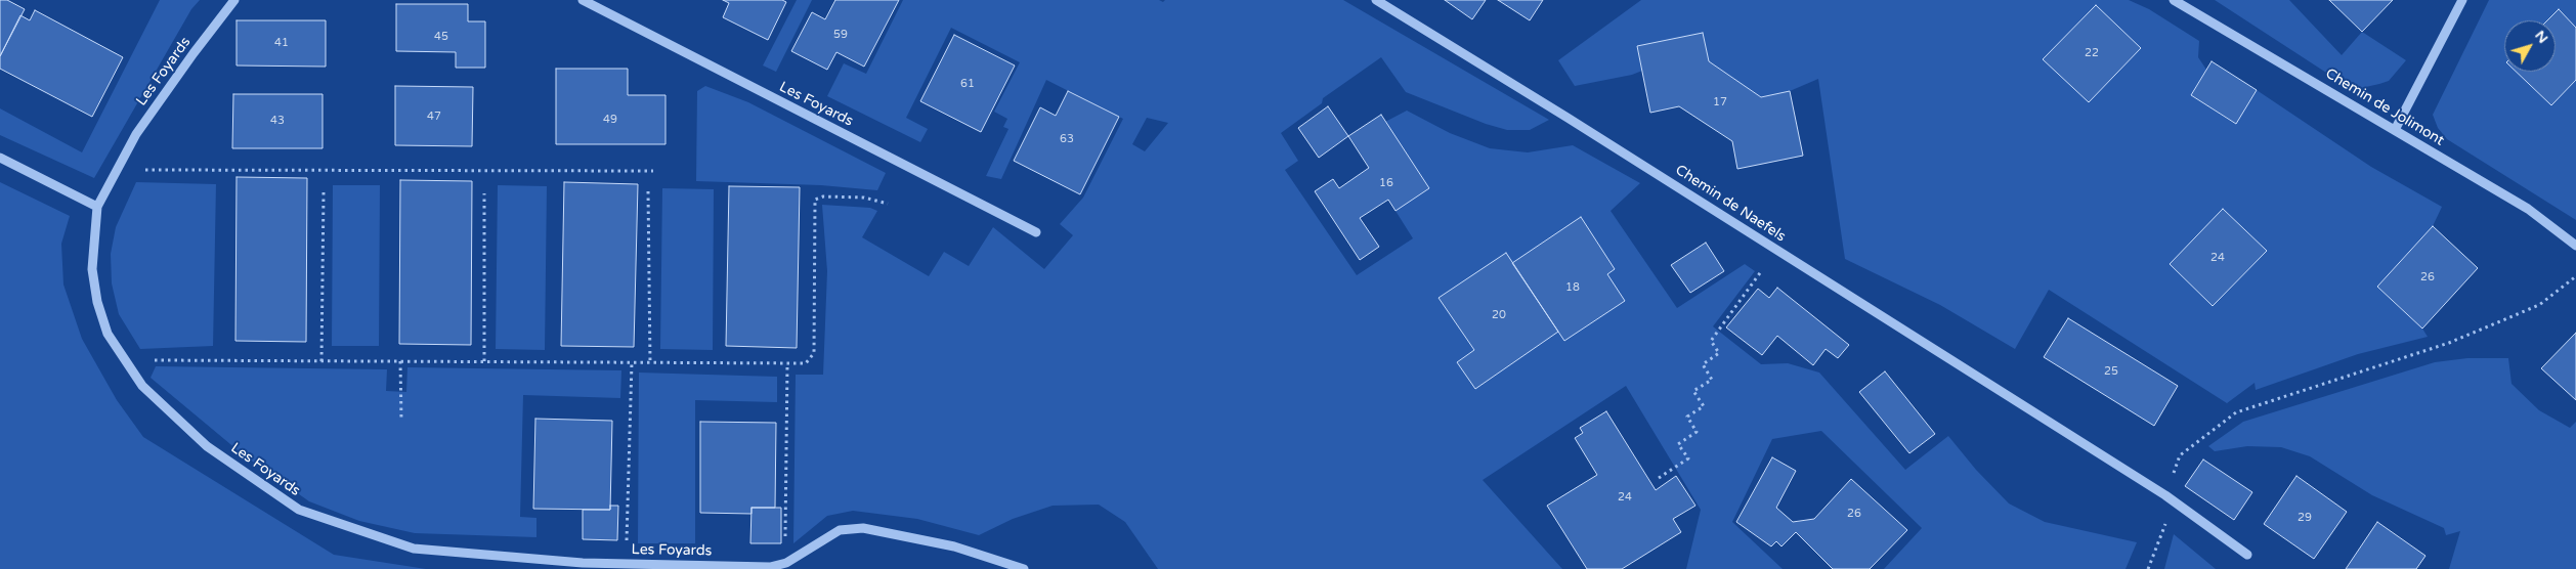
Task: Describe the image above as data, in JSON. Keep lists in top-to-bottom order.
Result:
{
  "streets": {
    "street": ["Les Foyards", "Chemin de Jolimont", "Chemin de Naefels"]
  },
  "house_numbers": [
    "59",
    "45",
    "41",
    "22",
    "61",
    "17",
    "47",
    "49",
    "43",
    "63",
    "16",
    "24",
    "26",
    "18",
    "20",
    "25",
    "24",
    "26",
    "29"
  ],
  "north": "top right"
}
